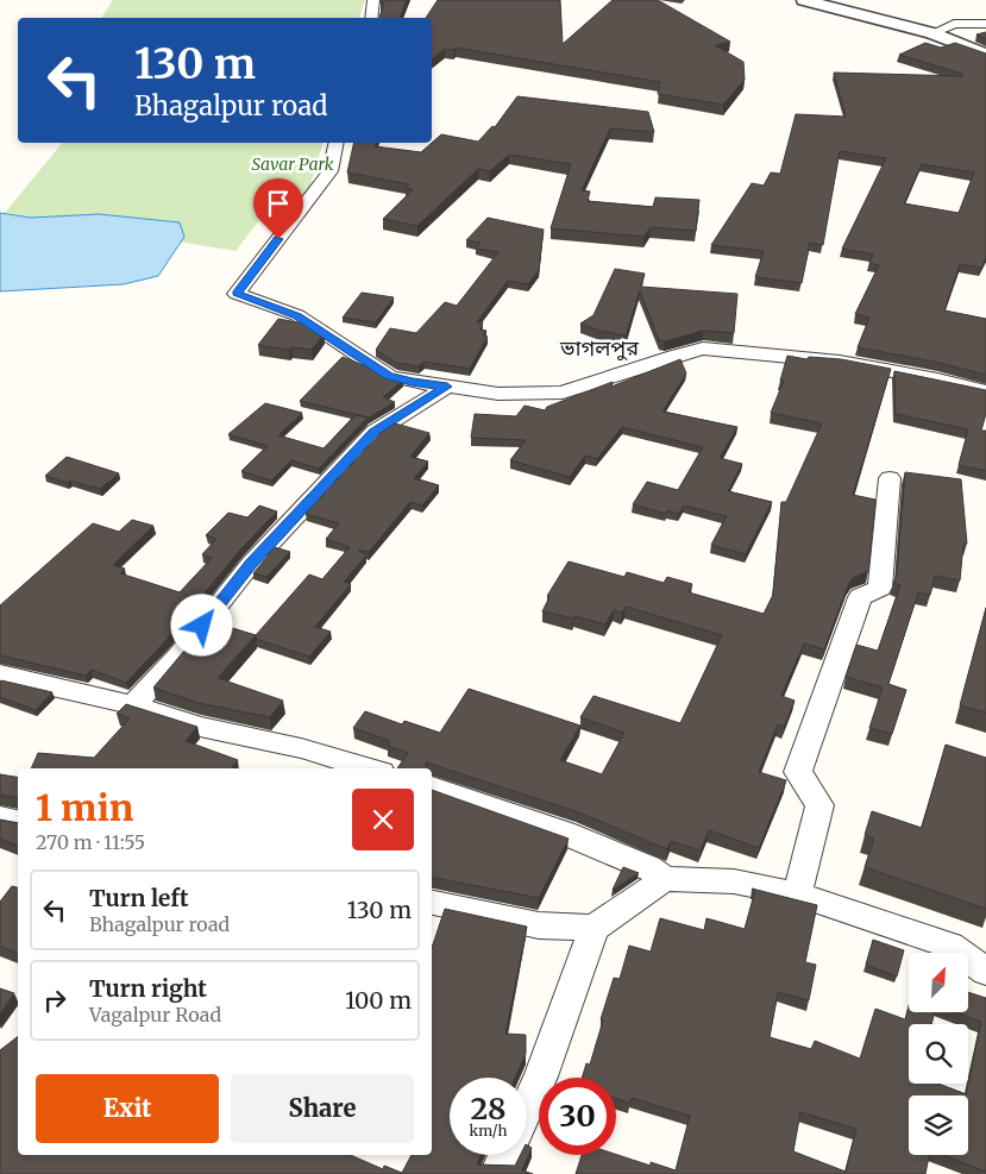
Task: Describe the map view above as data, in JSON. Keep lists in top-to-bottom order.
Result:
{
  "districts": ["ভাগলপুর"],
  "parks": ["Savar Park"],
  "north": "top right",
  "page": {
    "turn": ["130 m", "Bhagalpur road"],
    "heading": ["1 min", "270 m · 11:55"],
    "list": [
      {
        "name": "Turn left",
        "note": "Bhagalpur road",
        "value": "130 m"
      },
      {
        "name": "Turn right",
        "note": "Vagalpur Road",
        "value": "100 m"
      }
    ],
    "buttons": ["Exit", "Share"],
    "speed": "28 km/h",
    "limit": "30"
  }
}
